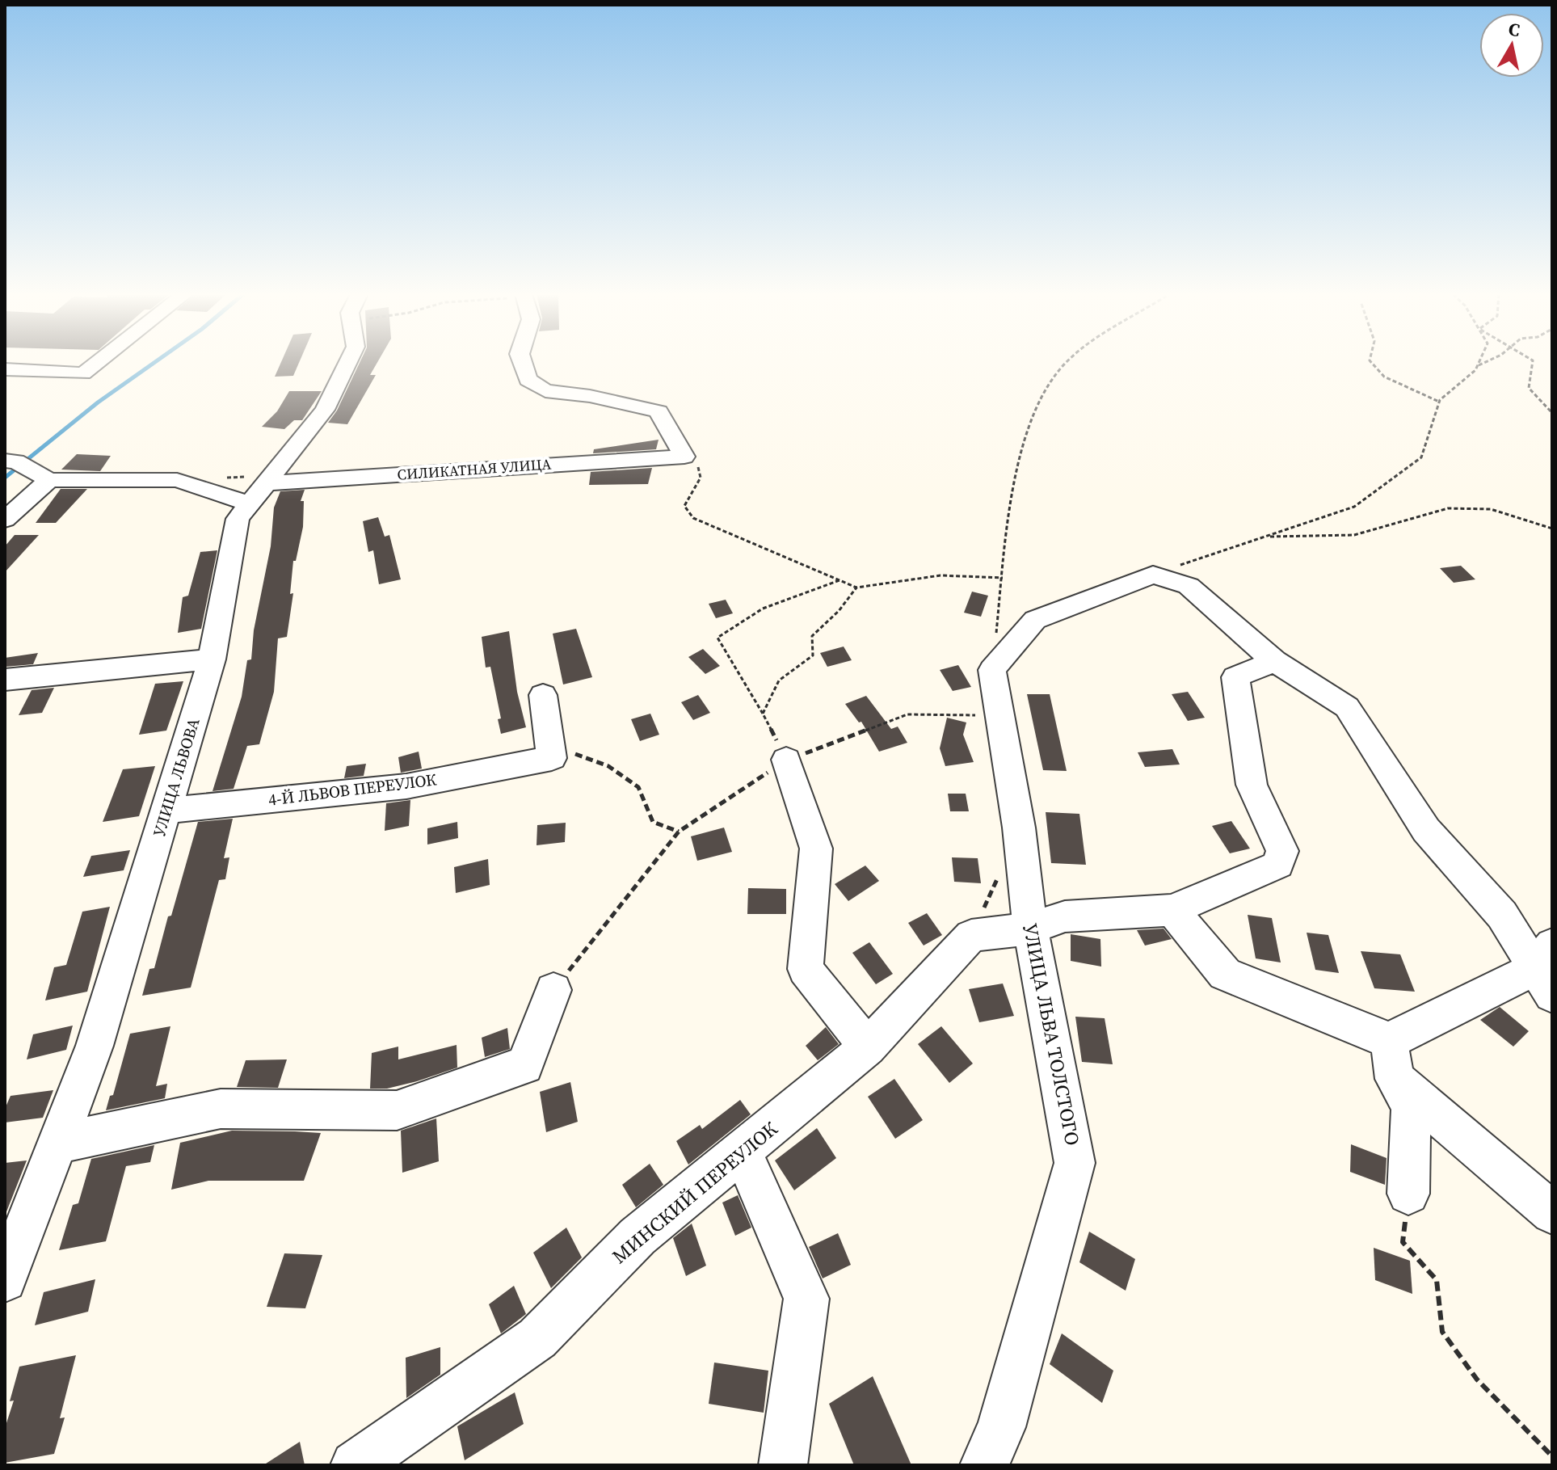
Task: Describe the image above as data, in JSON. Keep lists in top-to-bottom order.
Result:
{
  "streets": {
    "street": [
      "СИЛИКАТНАЯ УЛИЦА",
      "УЛИЦА ЛЬВОВА",
      "4-Й ЛЬВОВ ПЕРЕУЛОК",
      "УЛИЦА ЛЬВА ТОЛСТОГО",
      "МИНСКИЙ ПЕРЕУЛОК"
    ]
  },
  "crossings": [
    ["СИЛИКАТНАЯ УЛИЦА", "УЛИЦА ЛЬВОВА"],
    ["УЛИЦА ЛЬВОВА", "4-Й ЛЬВОВ ПЕРЕУЛОК"]
  ],
  "north": "top"
}
